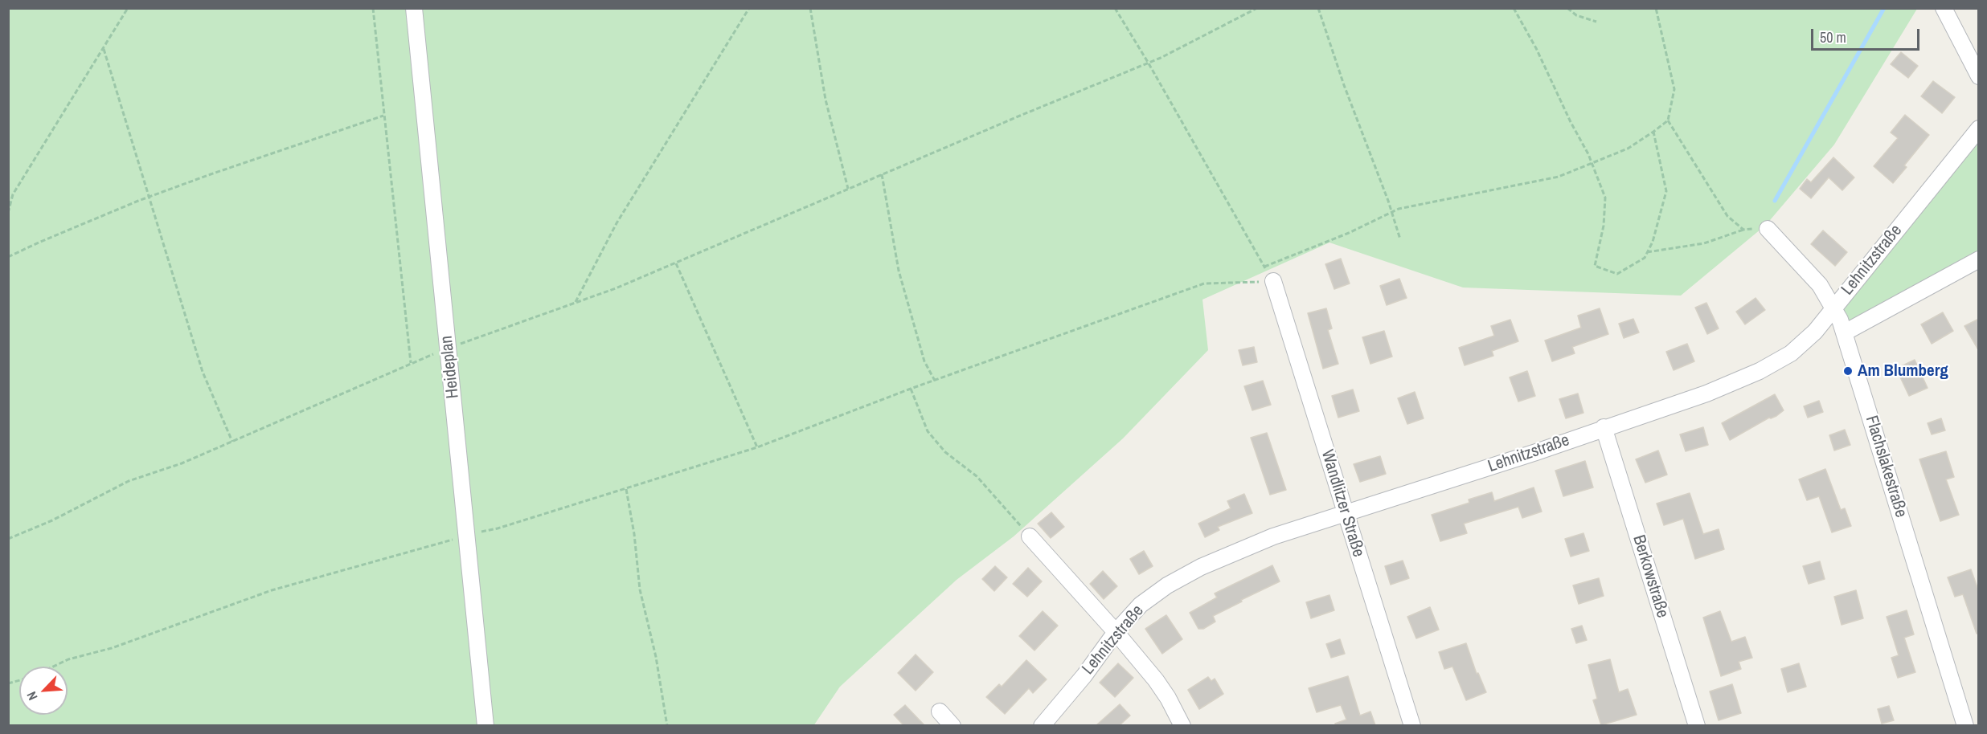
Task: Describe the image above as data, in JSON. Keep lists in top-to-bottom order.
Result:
{
  "streets": {
    "street": [
      "Lehnitzstraße",
      "Heideplan",
      "Flachslakestraße",
      "Wandlitzer Straße",
      "Berkowstraße"
    ]
  },
  "crossings": [
    ["Lehnitzstraße", "Flachslakestraße"],
    ["Lehnitzstraße", "Wandlitzer Straße"],
    ["Lehnitzstraße", "Berkowstraße"]
  ],
  "places": ["Am Blumberg"],
  "scale_bar": "50 m",
  "north": "bottom left"
}
